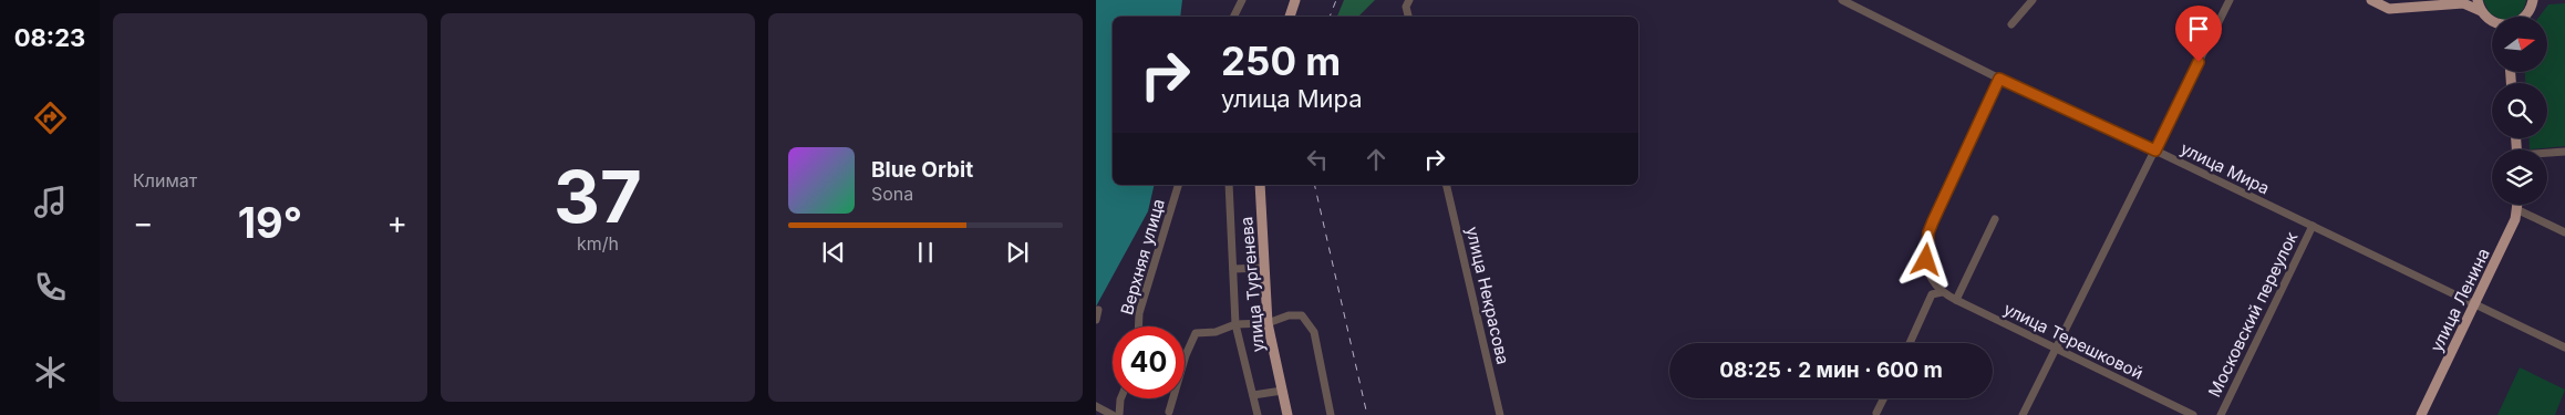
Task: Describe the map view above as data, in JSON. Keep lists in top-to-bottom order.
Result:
{
  "streets": {
    "main road": ["улица Тургенева", "улица Ленина"],
    "street": [
      "улица Мира",
      "Верхняя улица",
      "улица Некрасова",
      "Московский переулок",
      "улица Терешковой"
    ]
  },
  "crossings": [
    ["улица Мира", "улица Ленина"],
    ["улица Мира", "Московский переулок"]
  ],
  "north": "right",
  "page": {
    "tabs": "08:23",
    "tile": [
      "Климат",
      ["37", "km/h"]
    ],
    "turn": ["250 m", "улица Мира"],
    "song": ["Blue Orbit", "Sona"],
    "heat": ["−", "19°", "+"],
    "limit": "40",
    "trip": "08:25 · 2 мин · 600 m"
  }
}
